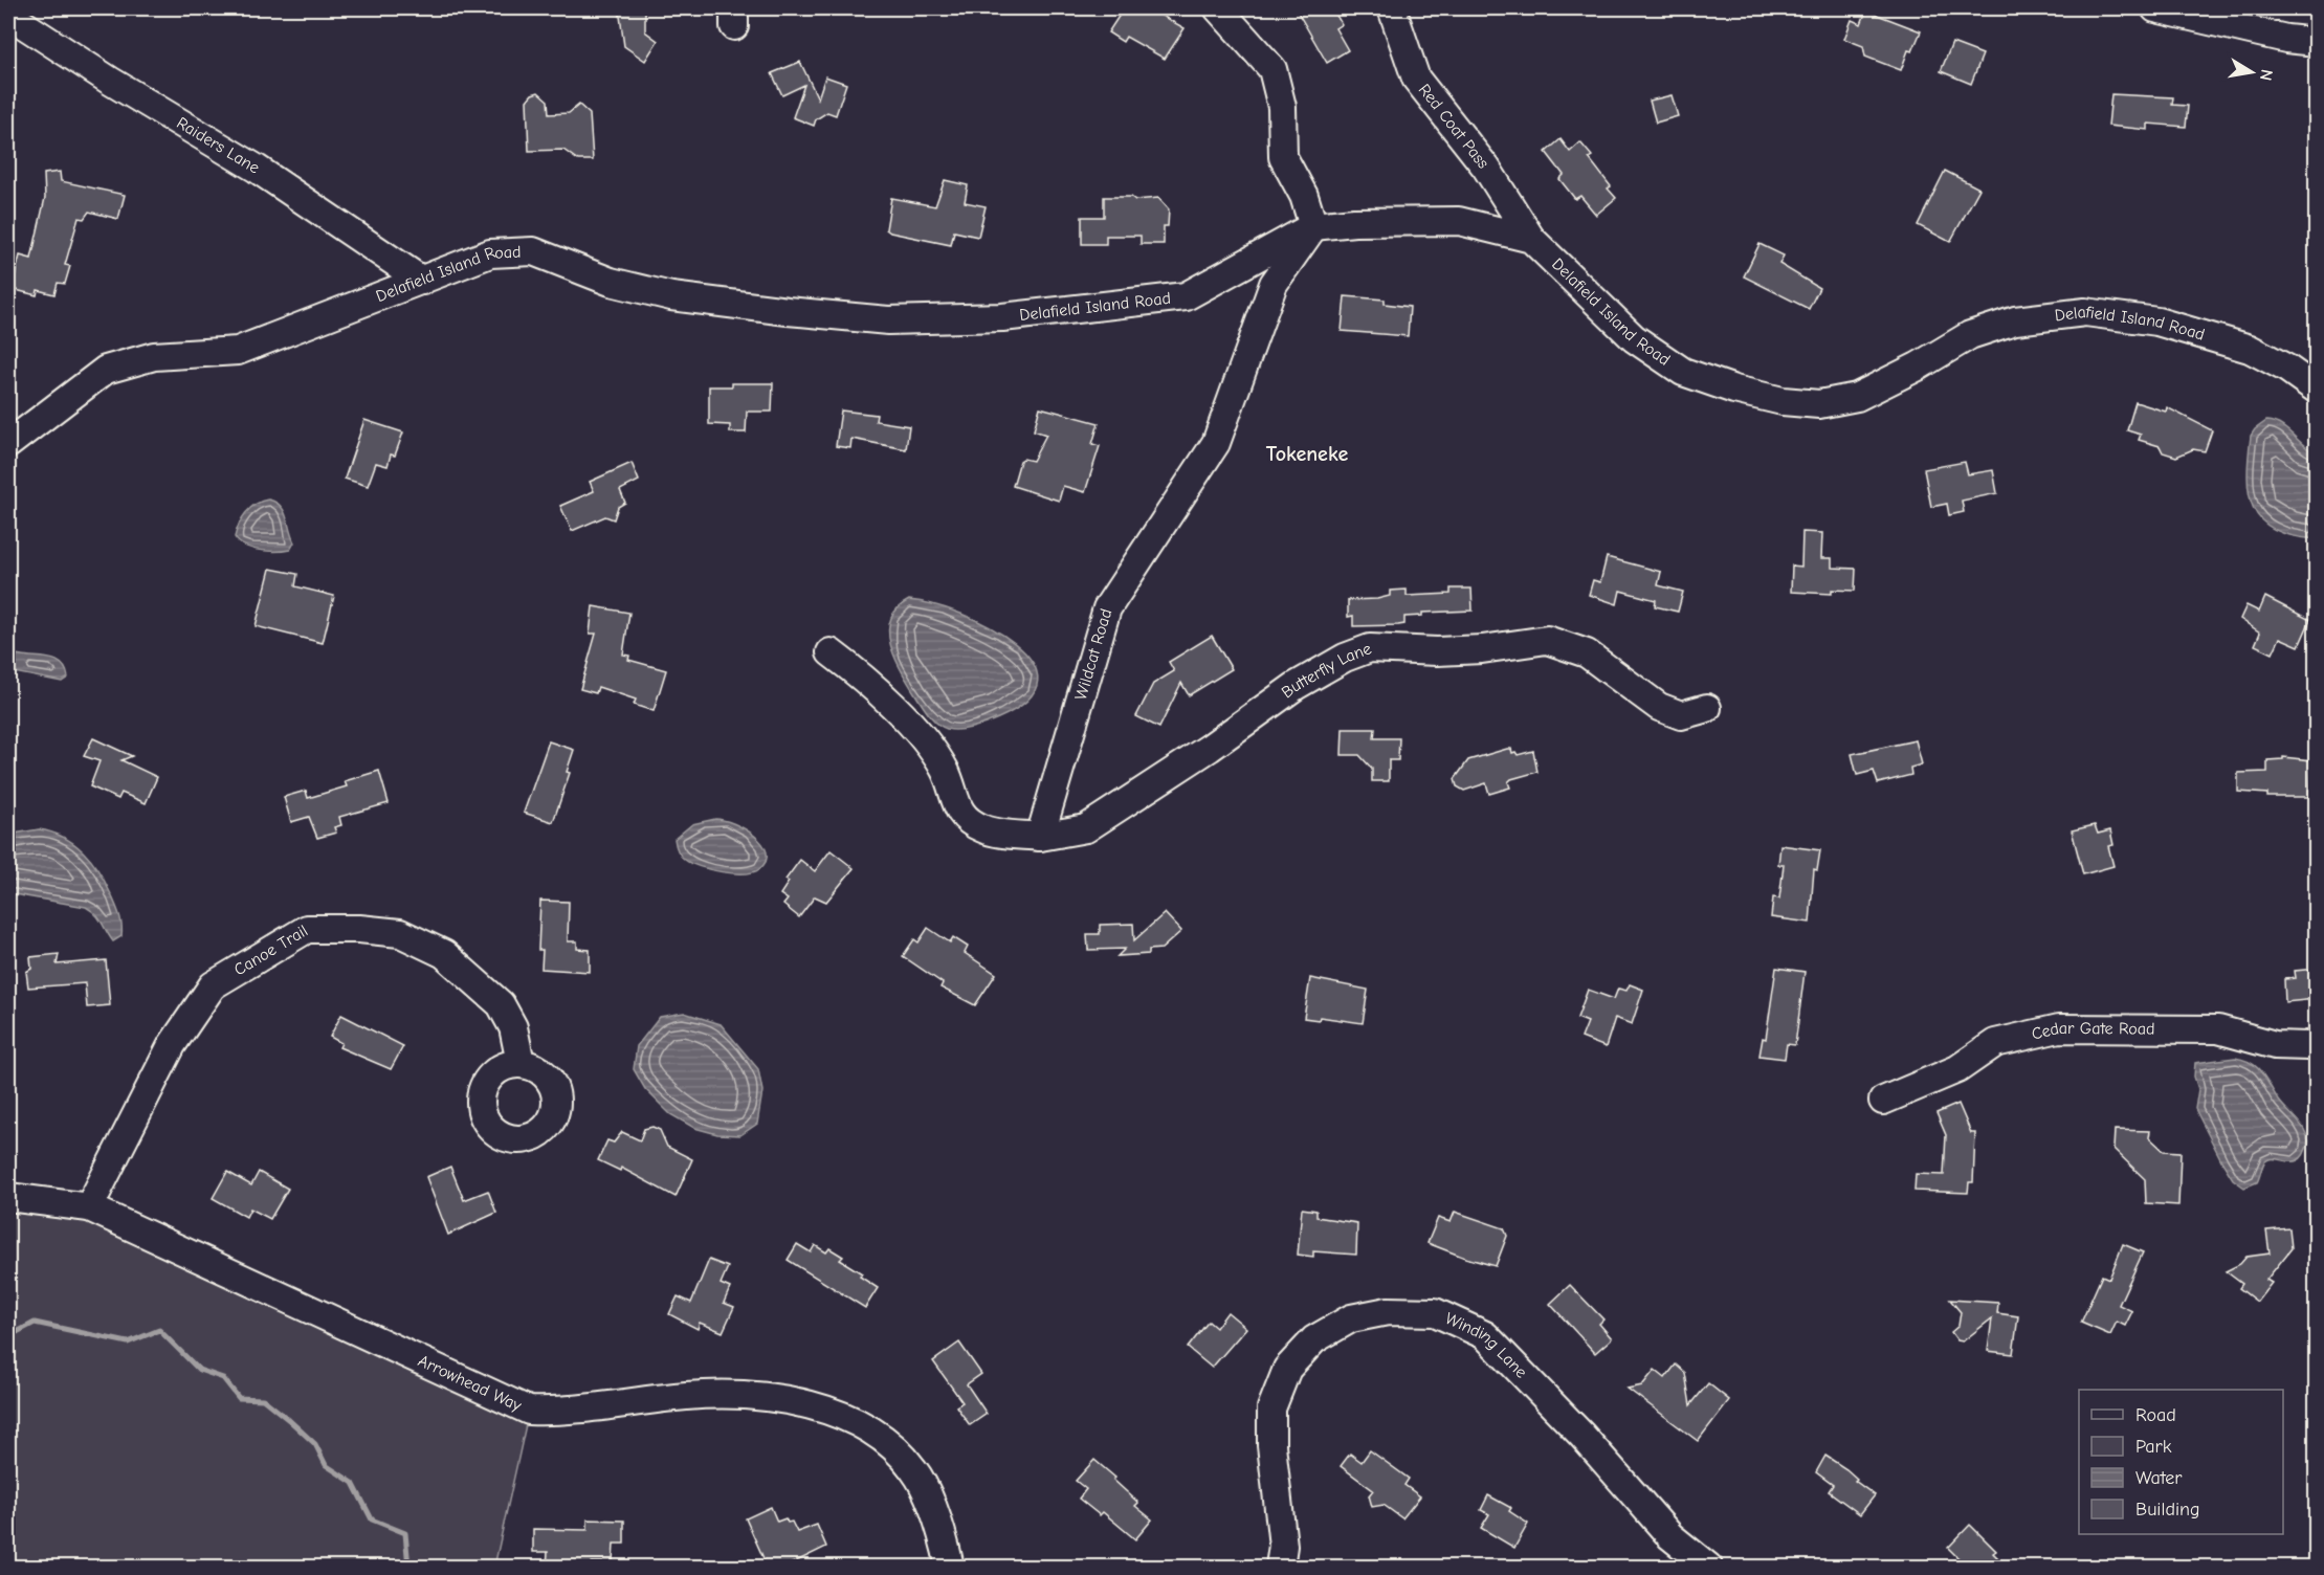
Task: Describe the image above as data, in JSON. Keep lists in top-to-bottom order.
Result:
{
  "streets": {
    "street": [
      "Red Coat Pass",
      "Raiders Lane",
      "Delafield Island Road",
      "Wildcat Road",
      "Butterfly Lane",
      "Canoe Trail",
      "Cedar Gate Road",
      "Winding Lane",
      "Arrowhead Way"
    ]
  },
  "crossings": [
    ["Red Coat Pass", "Delafield Island Road"],
    ["Raiders Lane", "Delafield Island Road"],
    ["Delafield Island Road", "Wildcat Road"],
    ["Wildcat Road", "Butterfly Lane"],
    ["Canoe Trail", "Arrowhead Way"]
  ],
  "districts": ["Tokeneke"],
  "legend": [
    "Road",
    "Park",
    "Water",
    "Building"
  ],
  "north": "right"
}
